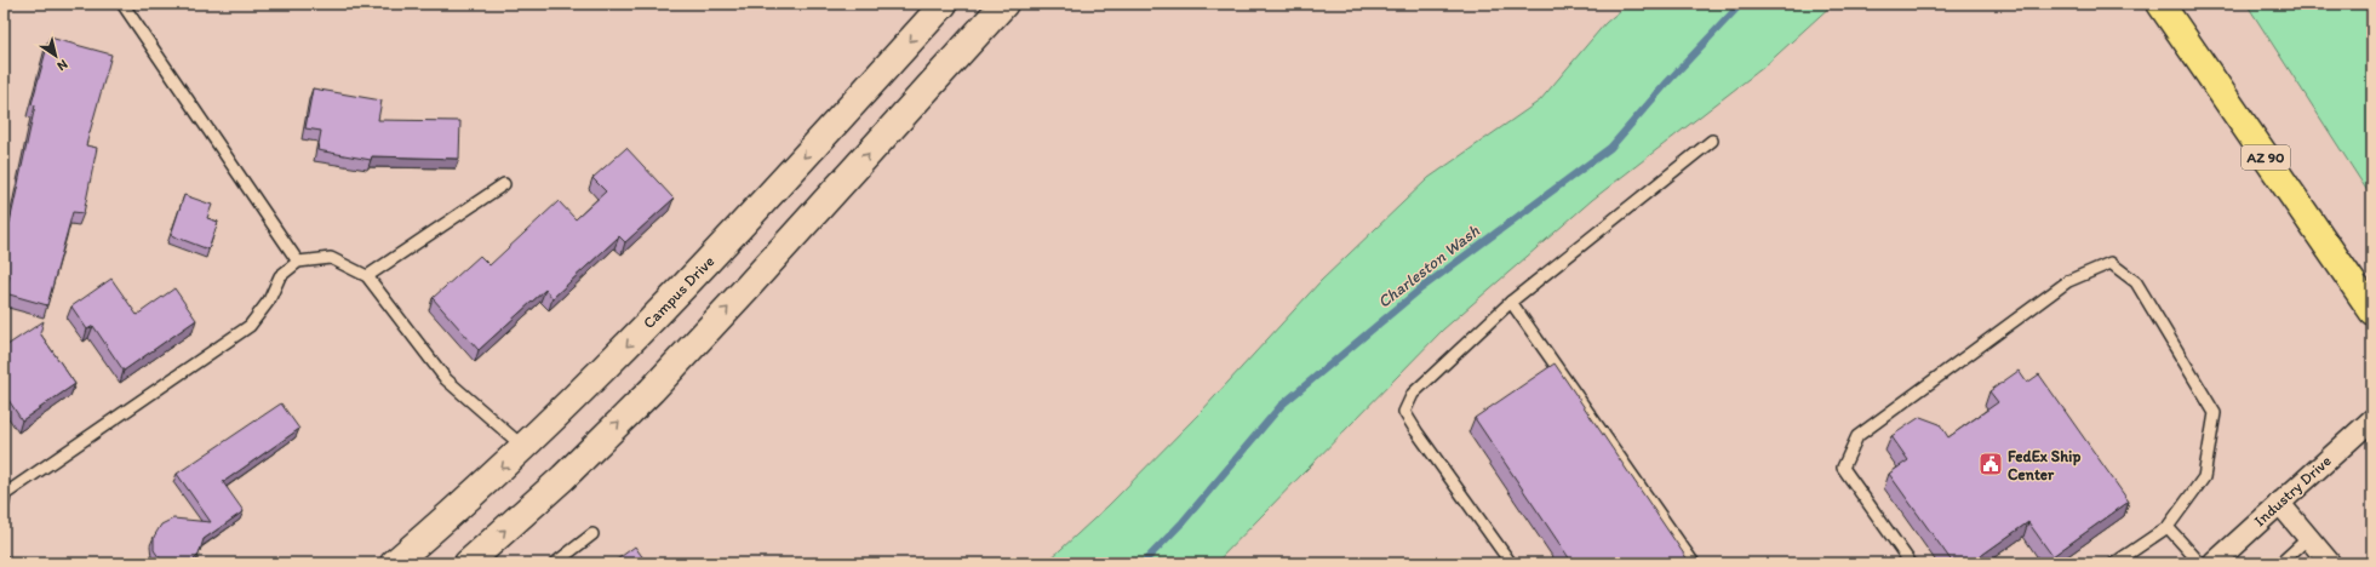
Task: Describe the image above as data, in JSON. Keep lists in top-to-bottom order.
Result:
{
  "streets": {
    "highway": ["AZ 90"],
    "street": ["Campus Drive", "Industry Drive"]
  },
  "water": ["Charleston Wash"],
  "places": {
    "public building": ["FedEx Ship Center"]
  },
  "north": "bottom right"
}
